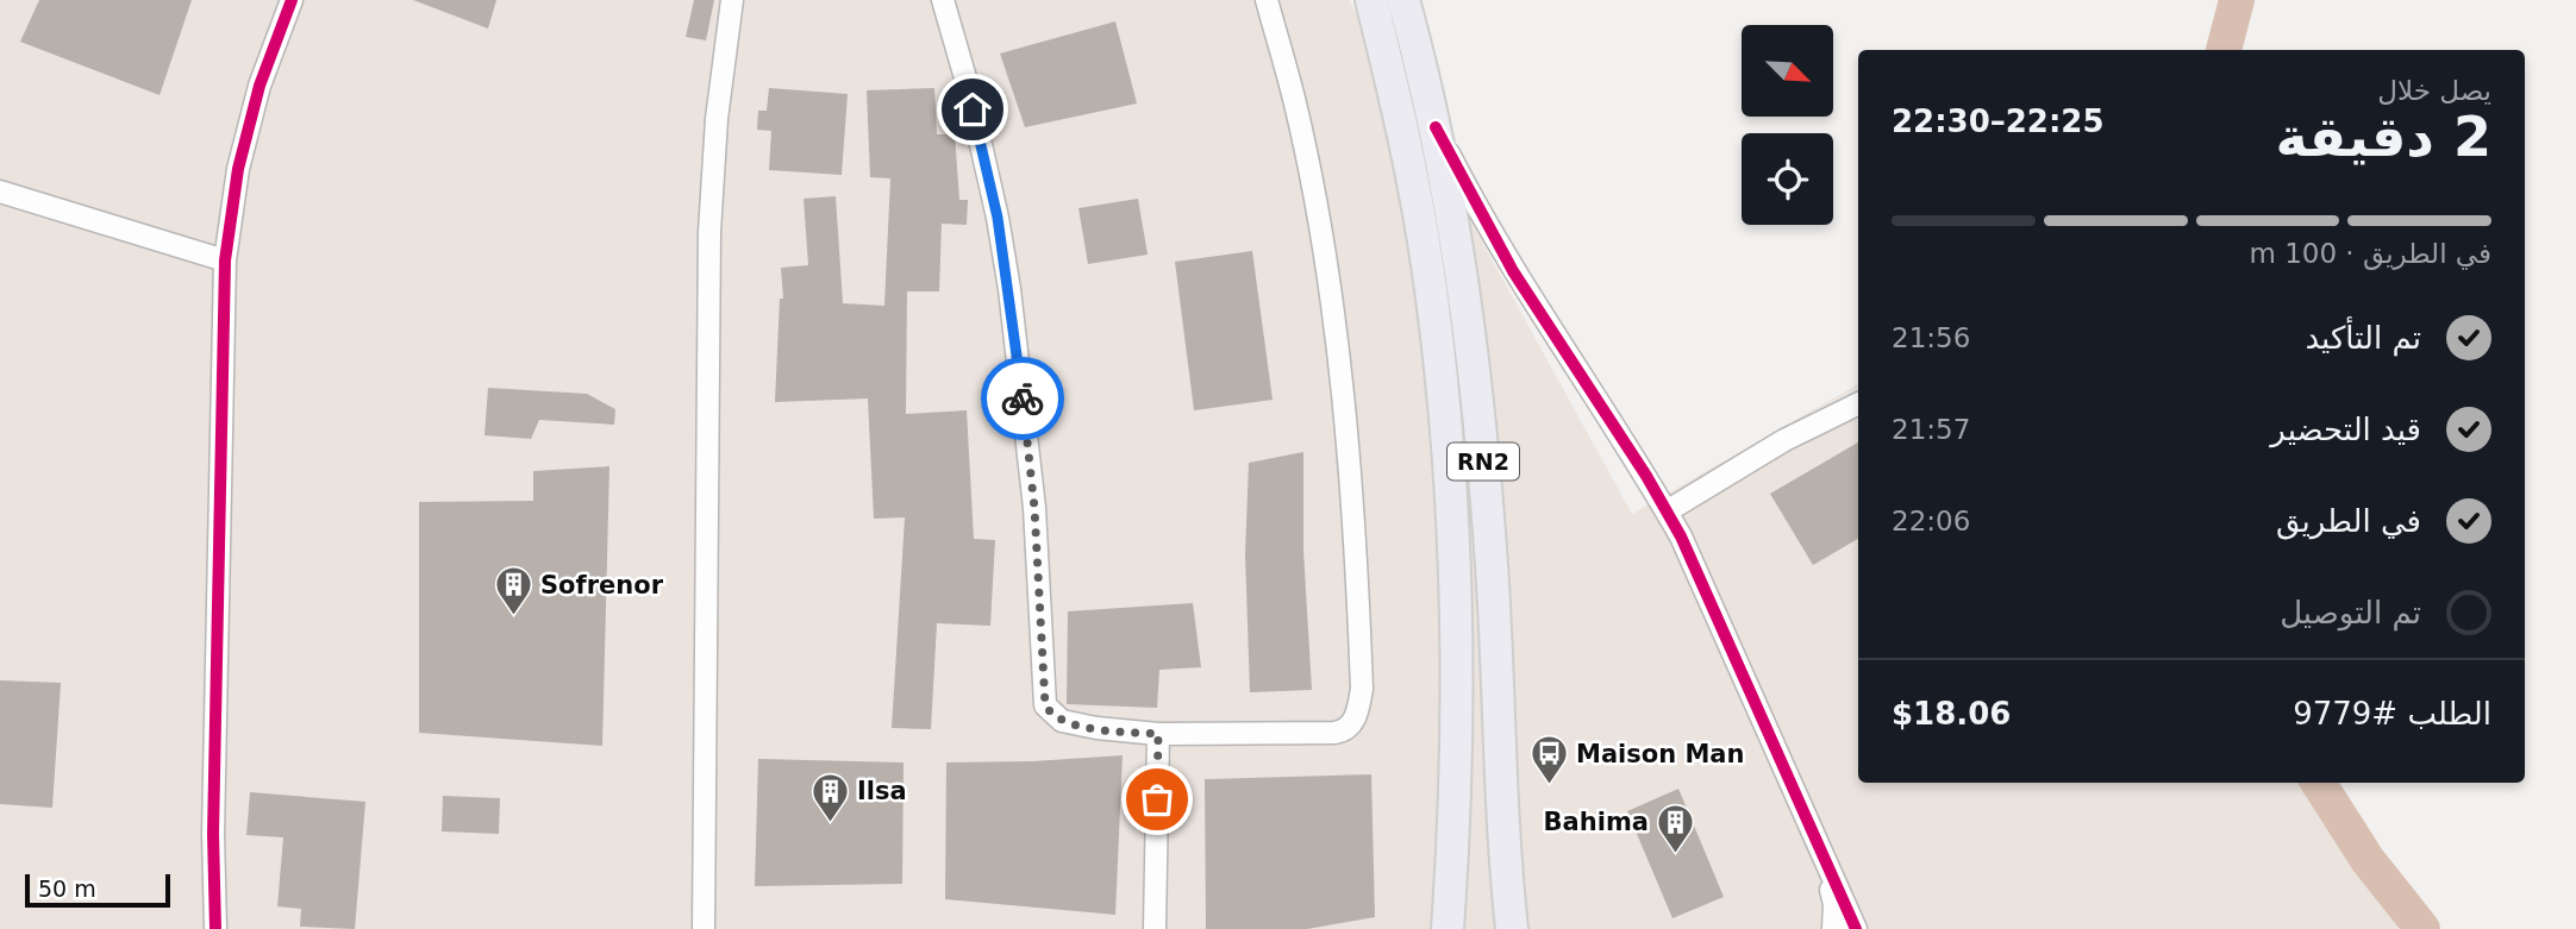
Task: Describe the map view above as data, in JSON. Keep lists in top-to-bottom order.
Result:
{
  "streets": {
    "highway": ["RN2"]
  },
  "places": {
    "building": ["Sofrenor", "Ilsa", "Bahima"],
    "bus stop": ["Maison Man"]
  },
  "scale_bar": "50 m",
  "north": "bottom right",
  "page": {
    "heading": ["2 دقيقة", "يصل خلال", "22:25–22:30"],
    "panel": ["الطلب #9779", "$18.06"],
    "bar": "في الطريق · 100 m",
    "list": [
      ["تم التأكيد", "21:56"],
      ["قيد التحضير", "21:57"],
      ["في الطريق", "22:06"],
      "تم التوصيل"
    ],
    "scale": "50 m"
  }
}
